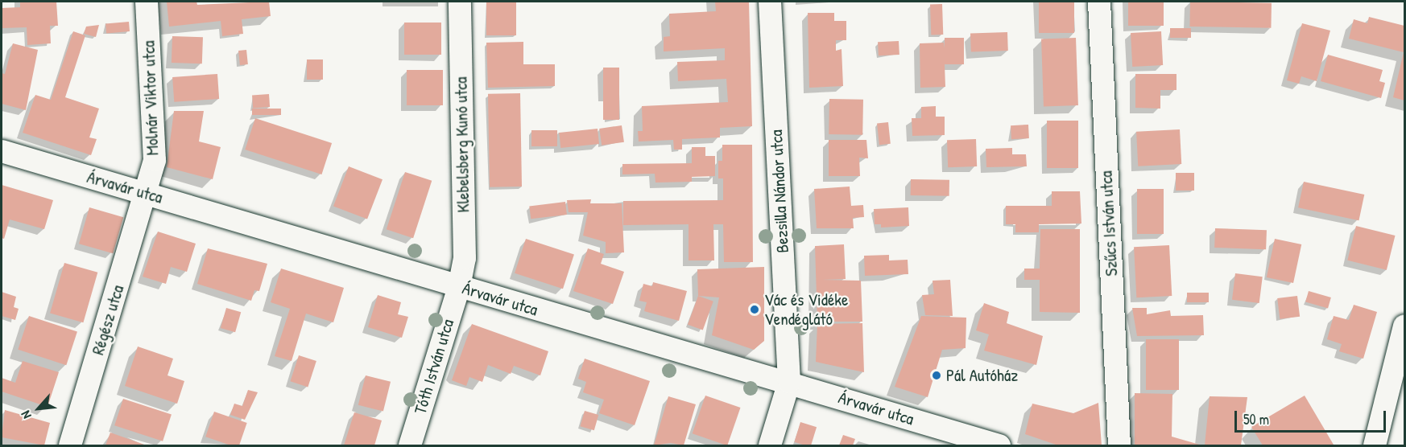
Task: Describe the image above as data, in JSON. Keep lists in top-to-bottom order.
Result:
{
  "streets": {
    "street": [
      "Molnár Viktor utca",
      "Klebelsberg Kunó utca",
      "Árvavár utca",
      "Bezsilla Nándor utca",
      "Szűcs István utca",
      "Régész utca",
      "Tóth István utca"
    ]
  },
  "crossings": [
    ["Molnár Viktor utca", "Árvavár utca"],
    ["Molnár Viktor utca", "Régész utca"],
    ["Klebelsberg Kunó utca", "Árvavár utca"],
    ["Klebelsberg Kunó utca", "Tóth István utca"],
    ["Árvavár utca", "Bezsilla Nándor utca"],
    ["Árvavár utca", "Régész utca"],
    ["Árvavár utca", "Tóth István utca"]
  ],
  "places": ["Vác és Vidéke Vendéglátó", "Pál Autóház"],
  "scale_bar": "50 m",
  "north": "bottom left"
}
